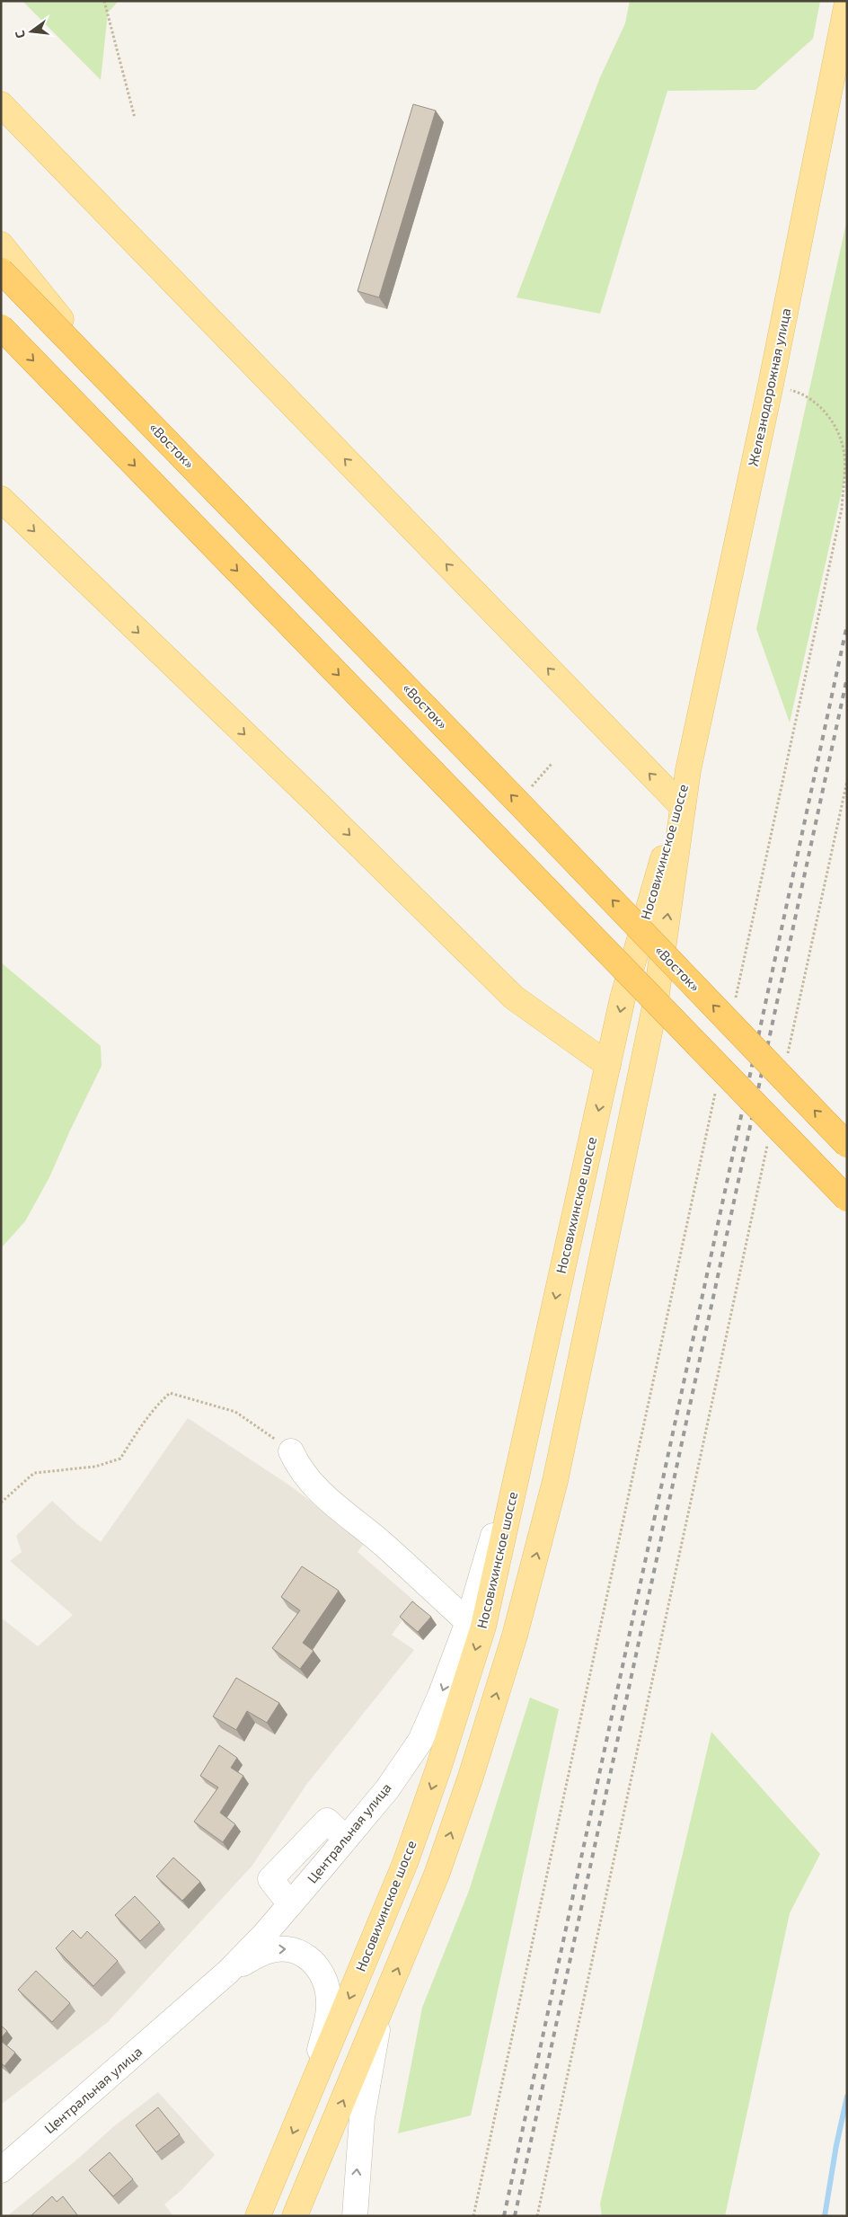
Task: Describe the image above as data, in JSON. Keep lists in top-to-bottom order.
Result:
{
  "streets": {
    "highway": ["«Восток»"],
    "main road": ["Железнодорожная улица", "Носовихинское шоссе"],
    "street": ["Центральная улица"]
  },
  "crossings": [
    ["Железнодорожная улица", "Носовихинское шоссе"],
    ["Носовихинское шоссе", "Центральная улица"]
  ],
  "one_way": ["Центральная улица"],
  "north": "left"
}
